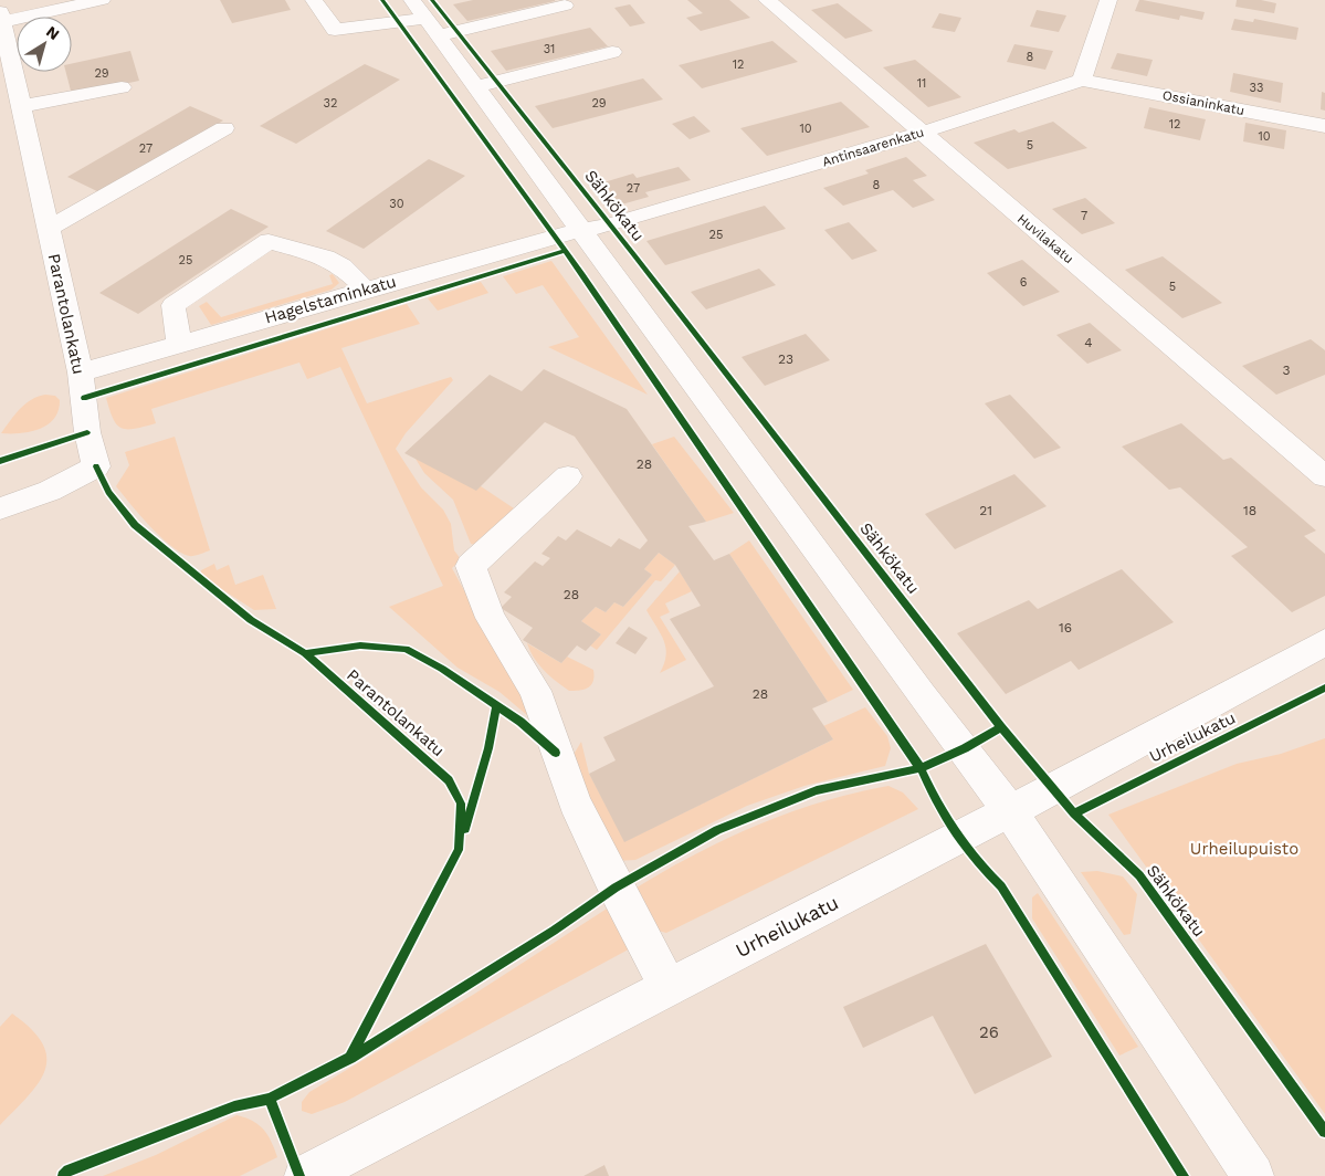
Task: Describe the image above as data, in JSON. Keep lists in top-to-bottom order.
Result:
{
  "streets": {
    "street": [
      "Ossianinkatu",
      "Antinsaarenkatu",
      "Huvilakatu",
      "Hagelstaminkatu",
      "Parantolankatu",
      "Urheilukatu"
    ],
    "cycle path": ["Sähkökatu"]
  },
  "crossings": [
    ["Ossianinkatu", "Antinsaarenkatu"],
    ["Antinsaarenkatu", "Huvilakatu"],
    ["Antinsaarenkatu", "Hagelstaminkatu"],
    ["Hagelstaminkatu", "Parantolankatu"]
  ],
  "parks": ["Urheilupuisto"],
  "house_numbers": [
    "31",
    "8",
    "12",
    "29",
    "11",
    "33",
    "32",
    "29",
    "12",
    "10",
    "10",
    "5",
    "27",
    "8",
    "27",
    "30",
    "7",
    "25",
    "25",
    "6",
    "5",
    "4",
    "23",
    "3",
    "28",
    "21",
    "18",
    "28",
    "16",
    "28",
    "26"
  ],
  "north": "top right"
}
